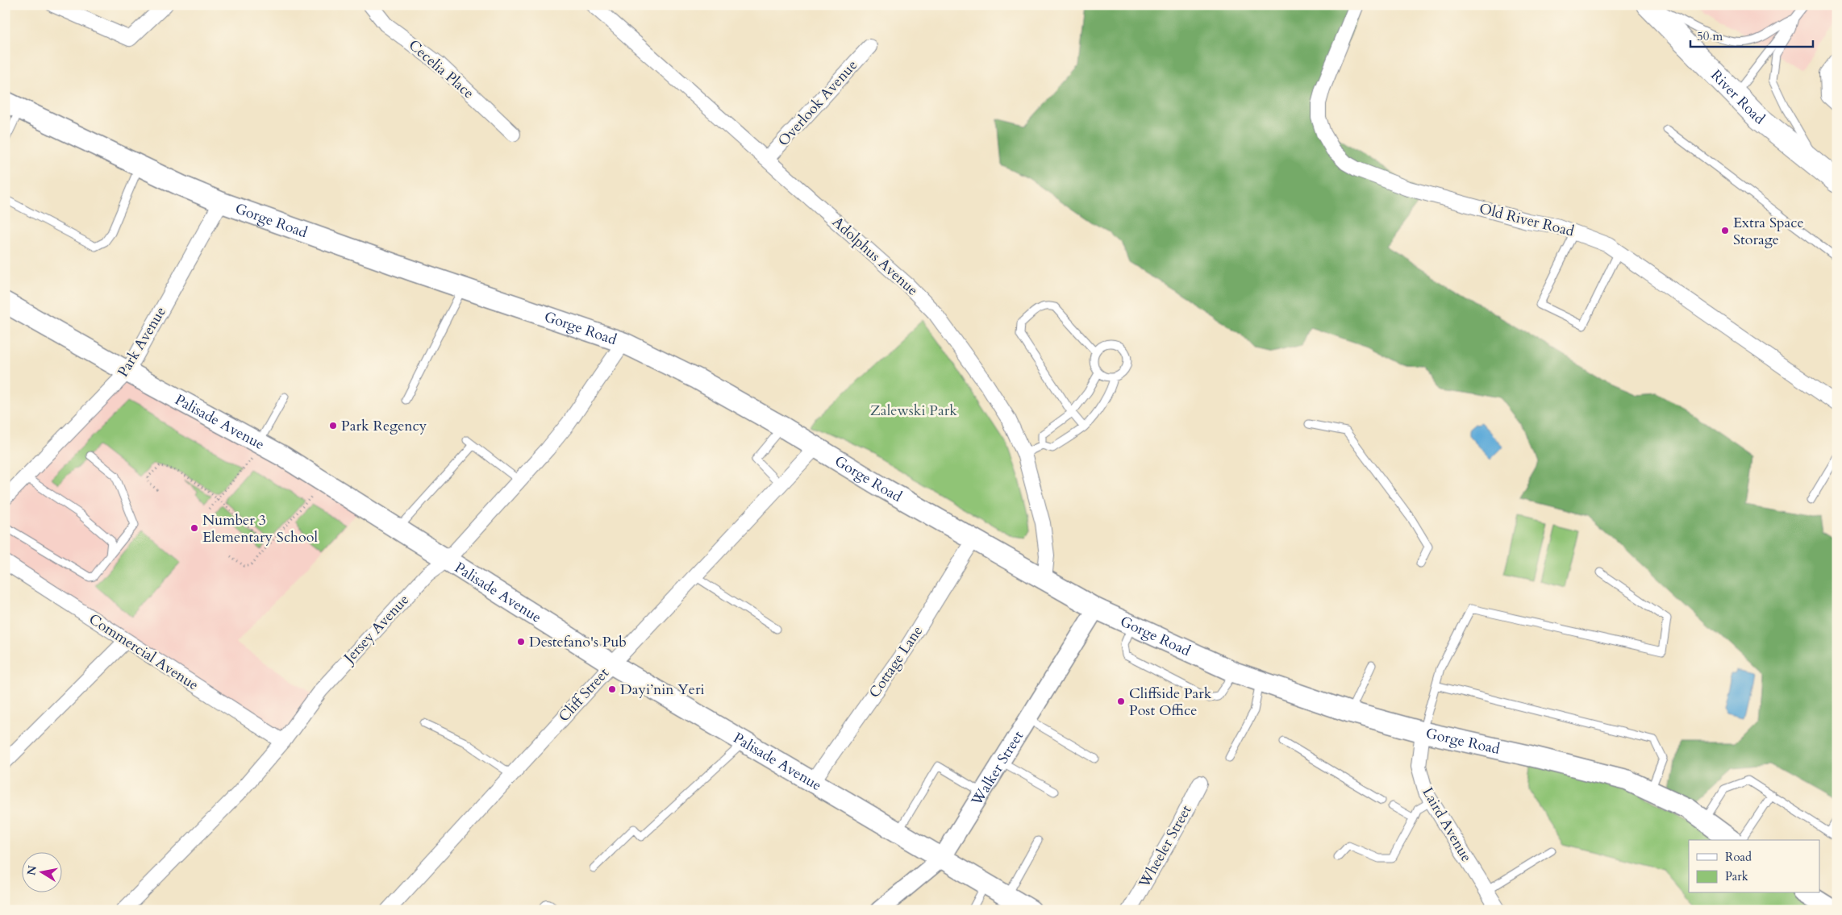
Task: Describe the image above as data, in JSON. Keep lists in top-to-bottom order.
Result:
{
  "streets": {
    "main road": ["River Road", "Gorge Road", "Palisade Avenue"],
    "street": [
      "Cecelia Place",
      "Overlook Avenue",
      "Old River Road",
      "Adolphus Avenue",
      "Park Avenue",
      "Jersey Avenue",
      "Commercial Avenue",
      "Cottage Lane",
      "Cliff Street",
      "Walker Street",
      "Laird Avenue",
      "Wheeler Street"
    ]
  },
  "crossings": [
    ["Overlook Avenue", "Adolphus Avenue"],
    ["Gorge Road", "Adolphus Avenue"],
    ["Gorge Road", "Park Avenue"],
    ["Gorge Road", "Jersey Avenue"],
    ["Gorge Road", "Cottage Lane"],
    ["Gorge Road", "Cliff Street"],
    ["Gorge Road", "Walker Street"],
    ["Gorge Road", "Laird Avenue"],
    ["Park Avenue", "Palisade Avenue"],
    ["Palisade Avenue", "Jersey Avenue"],
    ["Palisade Avenue", "Cottage Lane"],
    ["Palisade Avenue", "Cliff Street"],
    ["Palisade Avenue", "Walker Street"],
    ["Jersey Avenue", "Commercial Avenue"]
  ],
  "parks": ["Zalewski Park"],
  "places": [
    "Extra Space Storage",
    "Park Regency",
    "Number 3 Elementary School",
    "Destefano's Pub",
    "Dayi’nin Yeri",
    "Cliffside Park Post Office"
  ],
  "legend": ["Road", "Park"],
  "scale_bar": "50 m",
  "north": "left"
}
